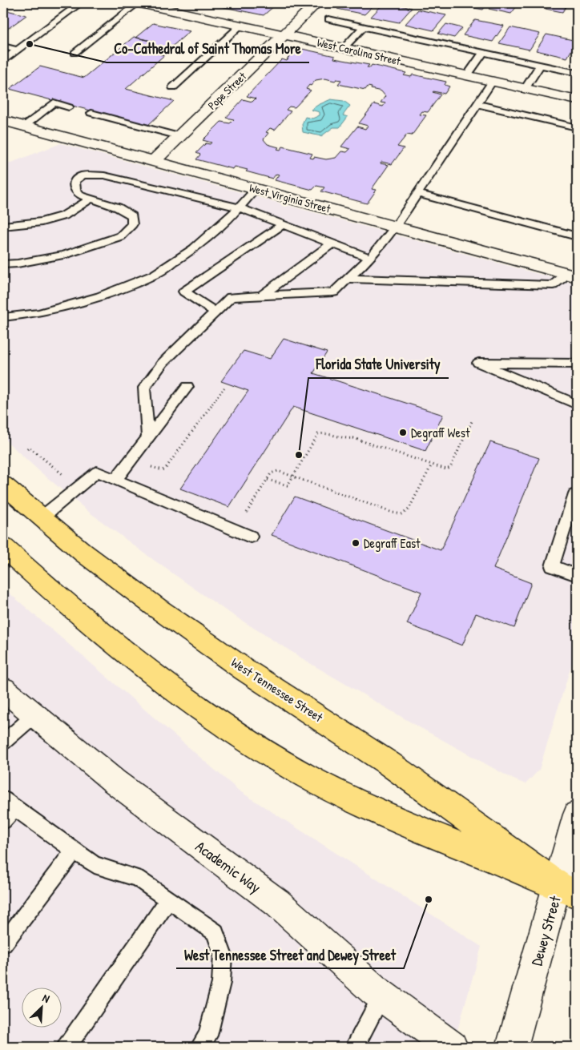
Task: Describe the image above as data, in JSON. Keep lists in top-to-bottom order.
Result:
{
  "streets": {
    "main road": ["West Tennessee Street"],
    "street": [
      "West Carolina Street",
      "Pope Street",
      "West Virginia Street",
      "Academic Way",
      "Dewey Street"
    ]
  },
  "crossings": [
    ["West Carolina Street", "Pope Street"],
    ["Pope Street", "West Virginia Street"],
    ["West Tennessee Street", "Dewey Street"]
  ],
  "places": [
    "Co-Cathedral of Saint Thomas More",
    "Degraff West",
    "Florida State University",
    "Degraff East",
    "West Tennessee Street and Dewey Street"
  ],
  "north": "top right"
}
